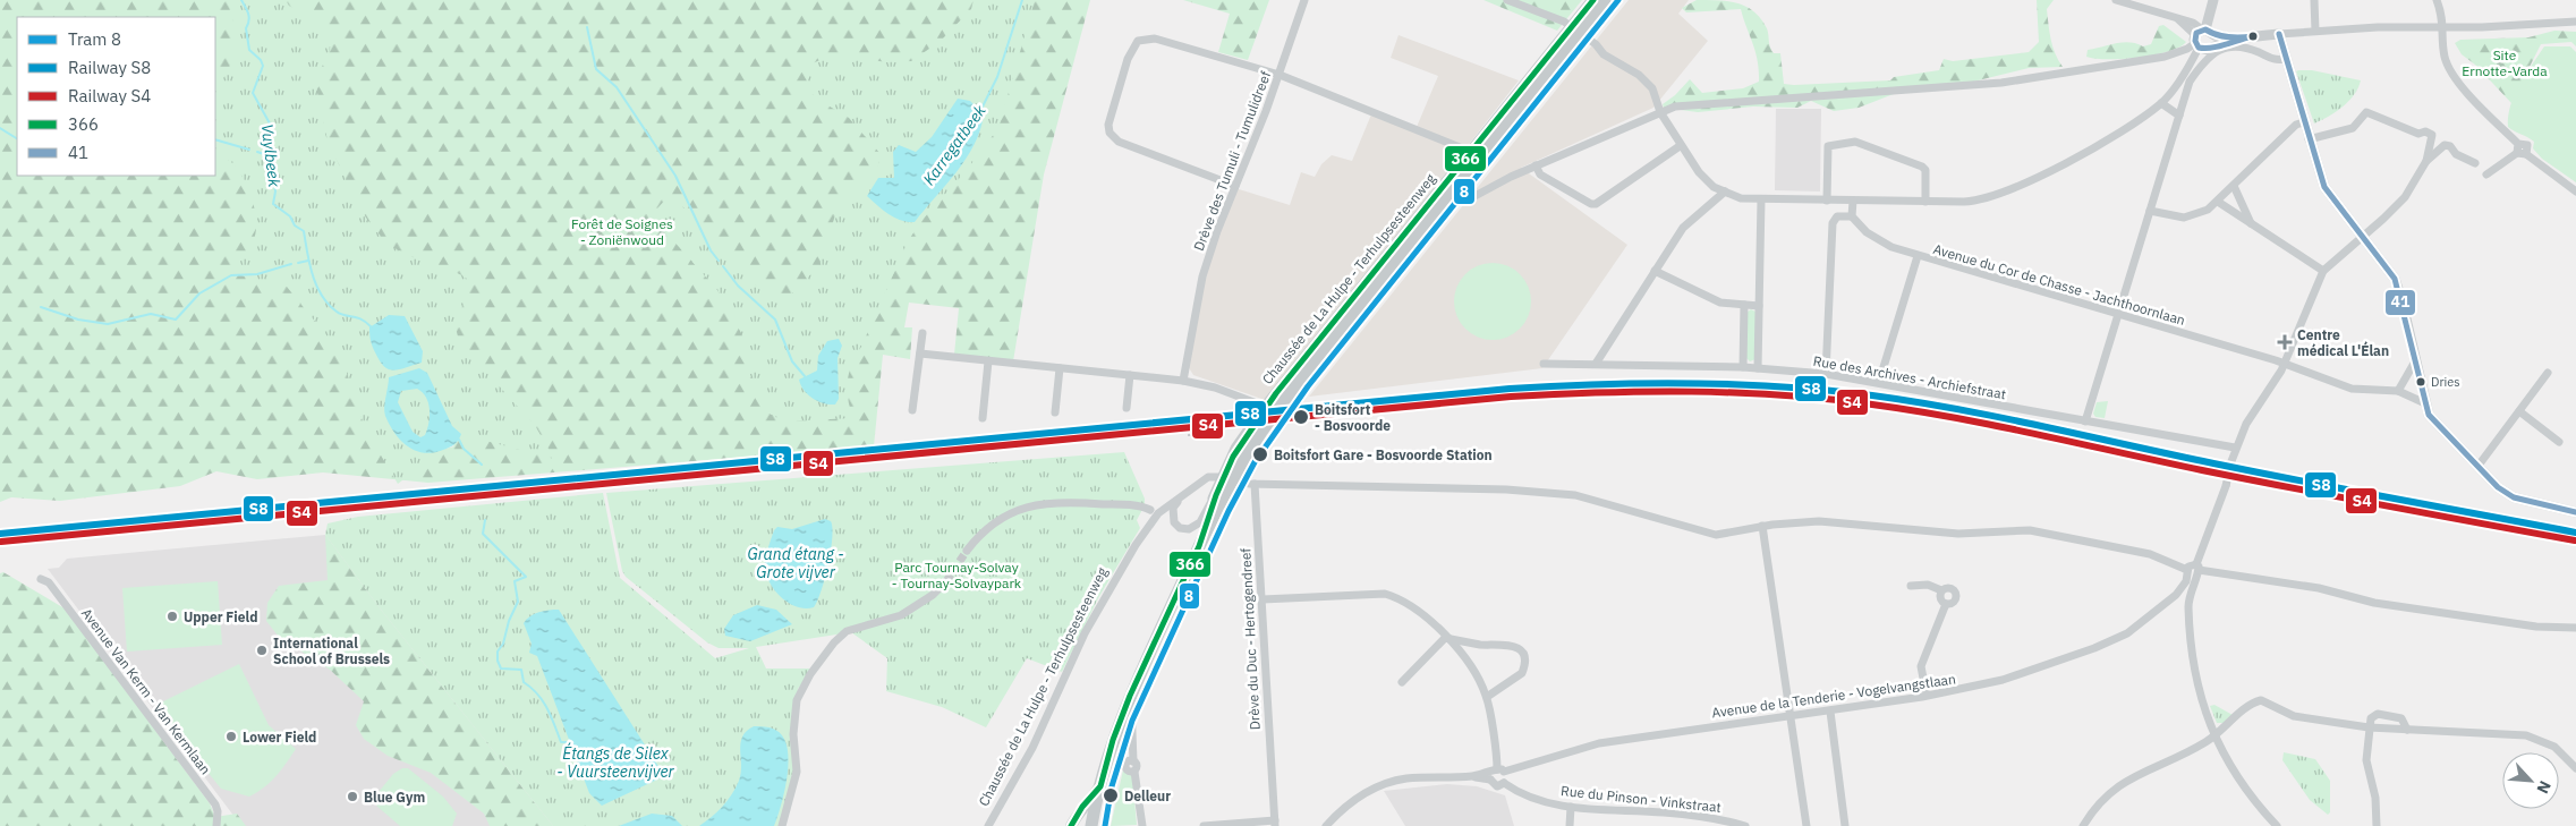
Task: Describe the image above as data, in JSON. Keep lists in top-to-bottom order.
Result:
{
  "streets": {
    "main road": ["Chaussée de La Hulpe - Terhulpsesteenweg"],
    "street": [
      "Drève des Tumuli - Tumulidreef",
      "Avenue du Cor de Chasse - Jachthoornlaan",
      "Rue des Archives - Archiefstraat",
      "Drève du Duc - Hertogendreef",
      "Avenue Van Kerm - Van Kermlaan",
      "Avenue de la Tenderie - Vogelvangstlaan",
      "Rue du Pinson - Vinkstraat"
    ]
  },
  "crossings": [
    ["Avenue de la Tenderie - Vogelvangstlaan", "Rue du Pinson - Vinkstraat"]
  ],
  "water": [
    "Karregatbeek",
    "Vuylbeek",
    "Grand étang - Grote vijver",
    "Étangs de Silex - Vuursteenvijver"
  ],
  "parks": ["Site Ernotte-Varda", "Forêt de Soignes - Zoniënwoud", "Parc Tournay-Solvay - Tournay-Solvaypark"],
  "places": {
    "health": ["Centre médical L'Élan"],
    "other": [
      "Dries",
      "Boitsfort - Bosvoorde",
      "Boitsfort Gare - Bosvoorde Station",
      "Upper Field",
      "International School of Brussels",
      "Lower Field",
      "Delleur",
      "Blue Gym"
    ]
  },
  "lines": [
    "tram line 8",
    "transit line 366",
    "transit line 41",
    "rail line S8",
    "rail line S4"
  ],
  "legend": [
    "Tram 8",
    "Railway S8",
    "Railway S4",
    "366",
    "41"
  ],
  "north": "bottom right"
}
